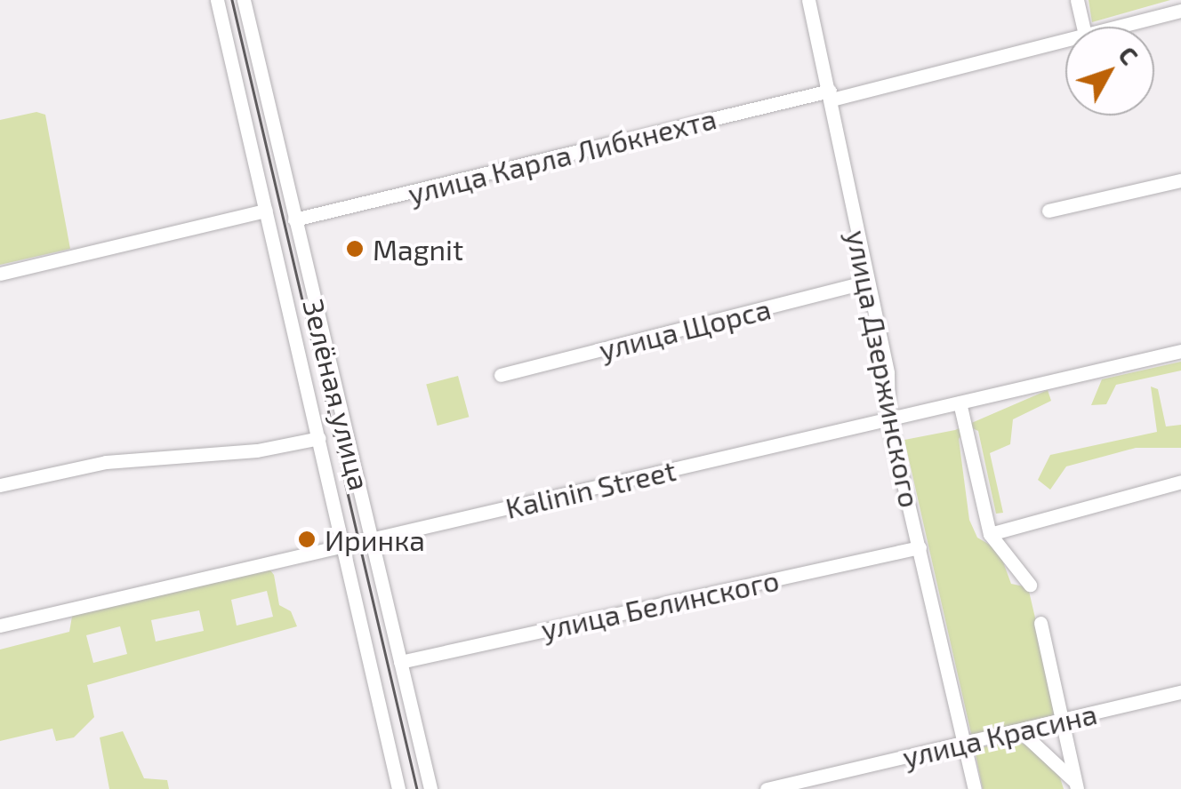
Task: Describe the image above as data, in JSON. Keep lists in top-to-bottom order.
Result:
{
  "streets": {
    "street": [
      "улица Карла Либкнехта",
      "улица Щорса",
      "улица Дзержинского",
      "Зелёная улица",
      "Kalinin Street",
      "улица Белинского",
      "улица Красина"
    ]
  },
  "crossings": [
    ["улица Карла Либкнехта", "улица Дзержинского"],
    ["улица Карла Либкнехта", "Зелёная улица"],
    ["улица Щорса", "улица Дзержинского"],
    ["улица Дзержинского", "Kalinin Street"],
    ["улица Дзержинского", "улица Белинского"],
    ["улица Дзержинского", "улица Красина"],
    ["Зелёная улица", "Kalinin Street"],
    ["Зелёная улица", "улица Белинского"]
  ],
  "places": ["Magnit", "Иринка"],
  "north": "top right"
}
